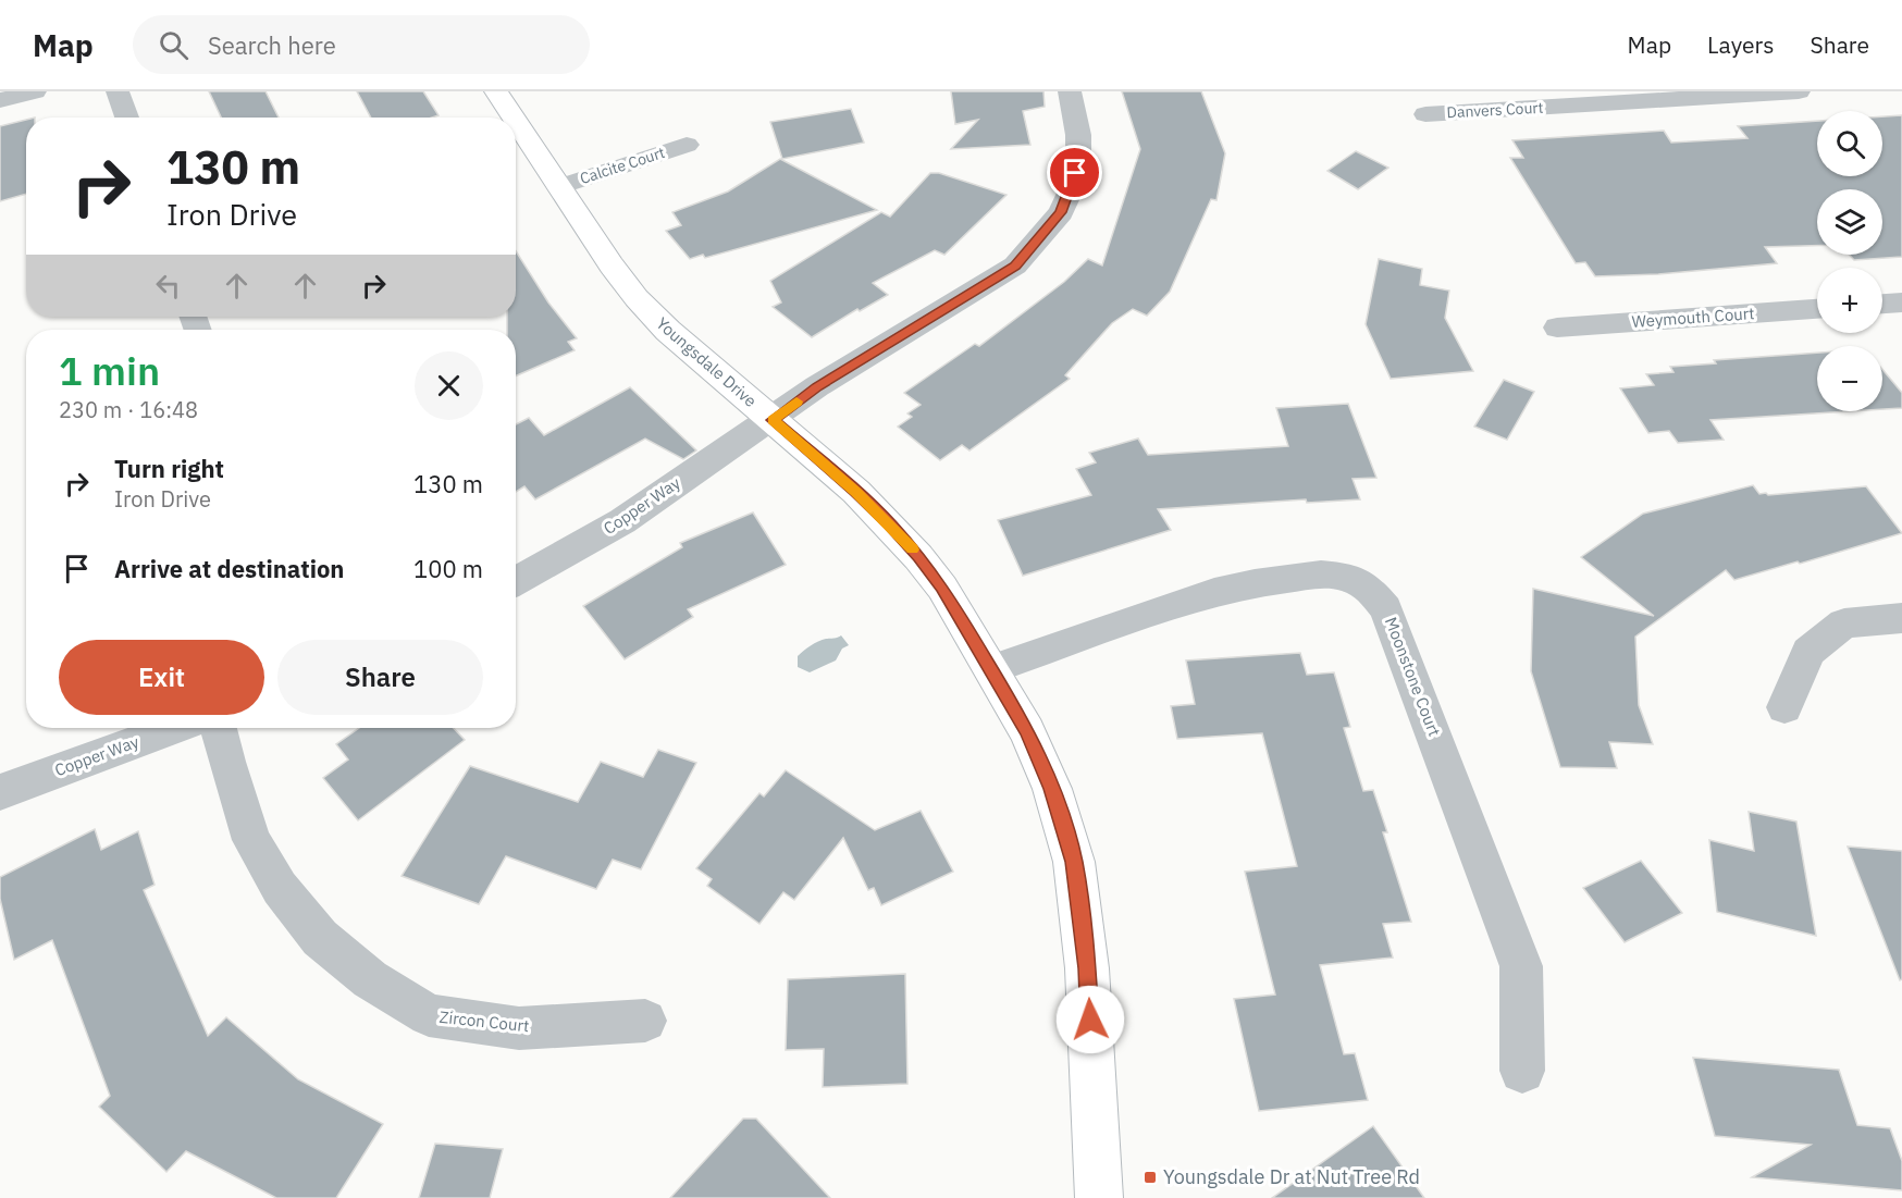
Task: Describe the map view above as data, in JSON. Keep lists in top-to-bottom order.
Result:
{
  "streets": {
    "street": [
      "Danvers Court",
      "Calcite Court",
      "Weymouth Court",
      "Youngsdale Drive",
      "Copper Way",
      "Moonstone Court",
      "Zircon Court"
    ]
  },
  "crossings": [
    ["Calcite Court", "Youngsdale Drive"],
    ["Youngsdale Drive", "Copper Way"],
    ["Youngsdale Drive", "Moonstone Court"]
  ],
  "places": {
    "transit": ["Youngsdale Dr at Nut Tree Rd"]
  },
  "page": {
    "header": "Map",
    "search": "Search here",
    "nav": ["Map", "Layers", "Share"],
    "map_buttons": ["+", "−"],
    "turn": ["130 m", "Iron Drive"],
    "heading": ["1 min", "230 m · 16:48"],
    "list": [
      {
        "name": "Turn right",
        "note": "Iron Drive",
        "value": "130 m"
      },
      {
        "name": "Arrive at destination",
        "value": "100 m"
      }
    ],
    "buttons": ["Exit", "Share"]
  }
}
